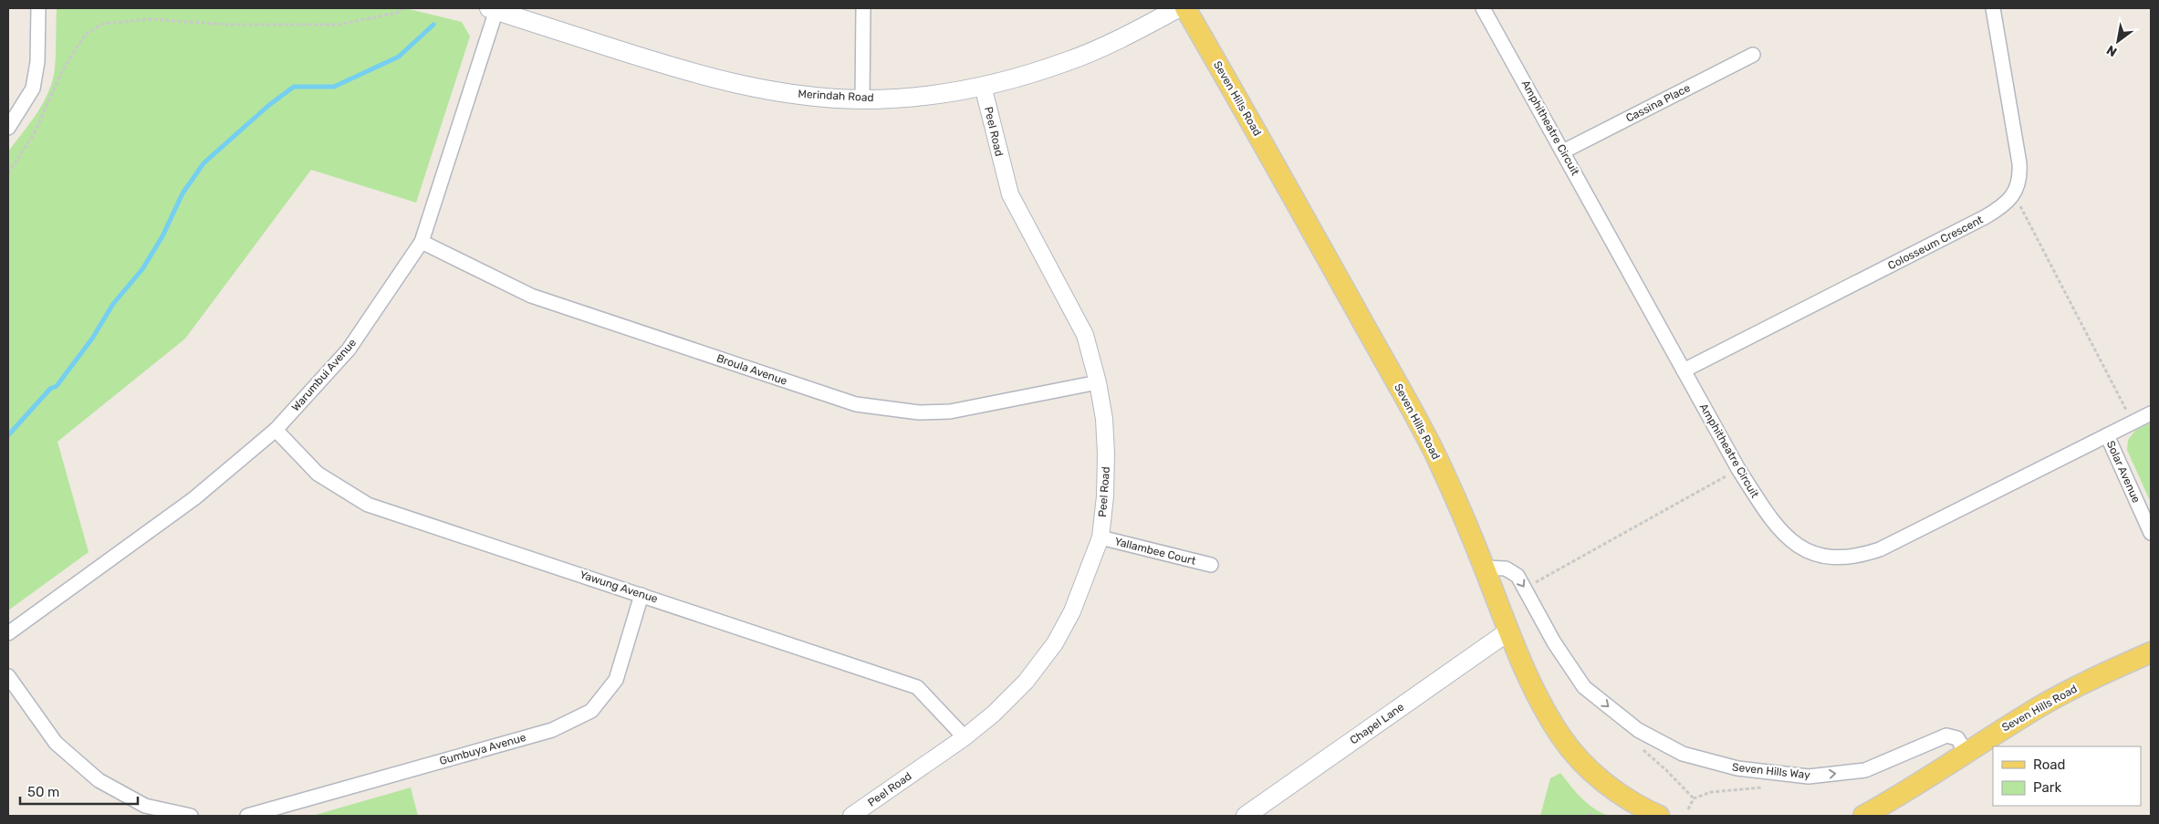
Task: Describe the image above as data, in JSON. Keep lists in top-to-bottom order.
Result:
{
  "streets": {
    "main road": ["Merindah Road", "Seven Hills Road", "Chapel Lane"],
    "street": [
      "Cassina Place",
      "Amphitheatre Circuit",
      "Peel Road",
      "Colosseum Crescent",
      "Broula Avenue",
      "Warumbui Avenue",
      "Solar Avenue",
      "Yallambee Court",
      "Yawung Avenue",
      "Gumbuya Avenue",
      "Seven Hills Way"
    ]
  },
  "crossings": [
    ["Merindah Road", "Peel Road"],
    ["Merindah Road", "Warumbui Avenue"],
    ["Seven Hills Road", "Chapel Lane"],
    ["Seven Hills Road", "Seven Hills Way"],
    ["Cassina Place", "Amphitheatre Circuit"],
    ["Amphitheatre Circuit", "Colosseum Crescent"],
    ["Amphitheatre Circuit", "Solar Avenue"],
    ["Peel Road", "Broula Avenue"],
    ["Peel Road", "Yallambee Court"],
    ["Peel Road", "Yawung Avenue"],
    ["Broula Avenue", "Warumbui Avenue"],
    ["Warumbui Avenue", "Yawung Avenue"],
    ["Yawung Avenue", "Gumbuya Avenue"]
  ],
  "one_way": ["Seven Hills Way"],
  "legend": ["Road", "Park"],
  "scale_bar": "50 m",
  "north": "bottom left"
}
